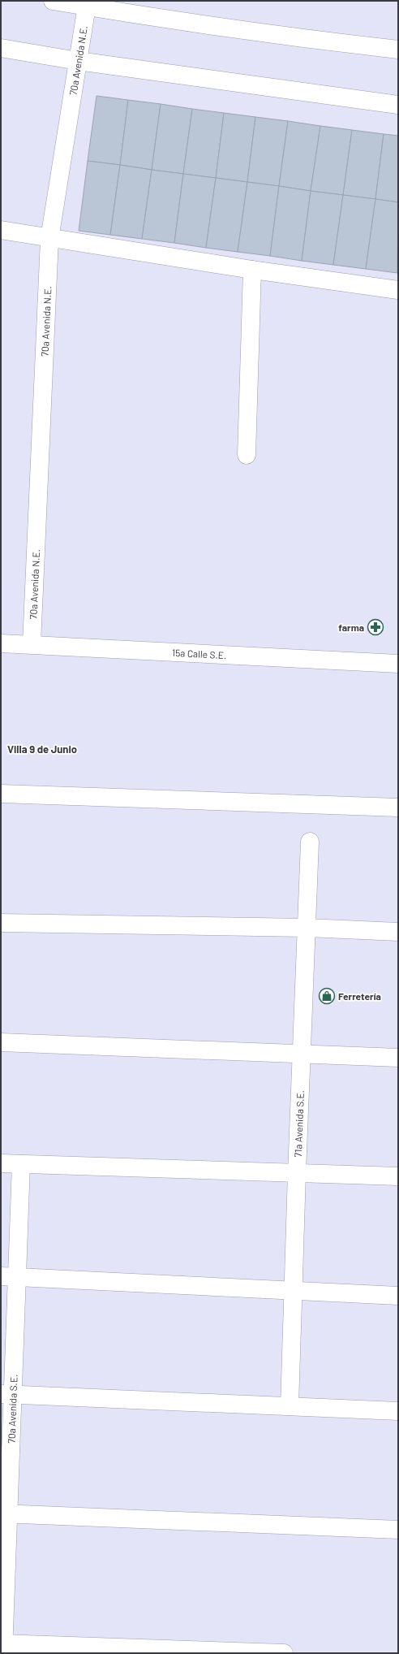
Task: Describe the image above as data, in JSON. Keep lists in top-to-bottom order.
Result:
{
  "streets": {
    "street": [
      "70a Avenida N.E.",
      "15a Calle S.E.",
      "71a Avenida S.E.",
      "70a Avenida S.E."
    ]
  },
  "crossings": [
    ["70a Avenida N.E.", "15a Calle S.E."]
  ],
  "districts": ["Villa 9 de Junio"],
  "places": {
    "pharmacy": ["farma"],
    "shop": ["Ferretería"]
  }
}
